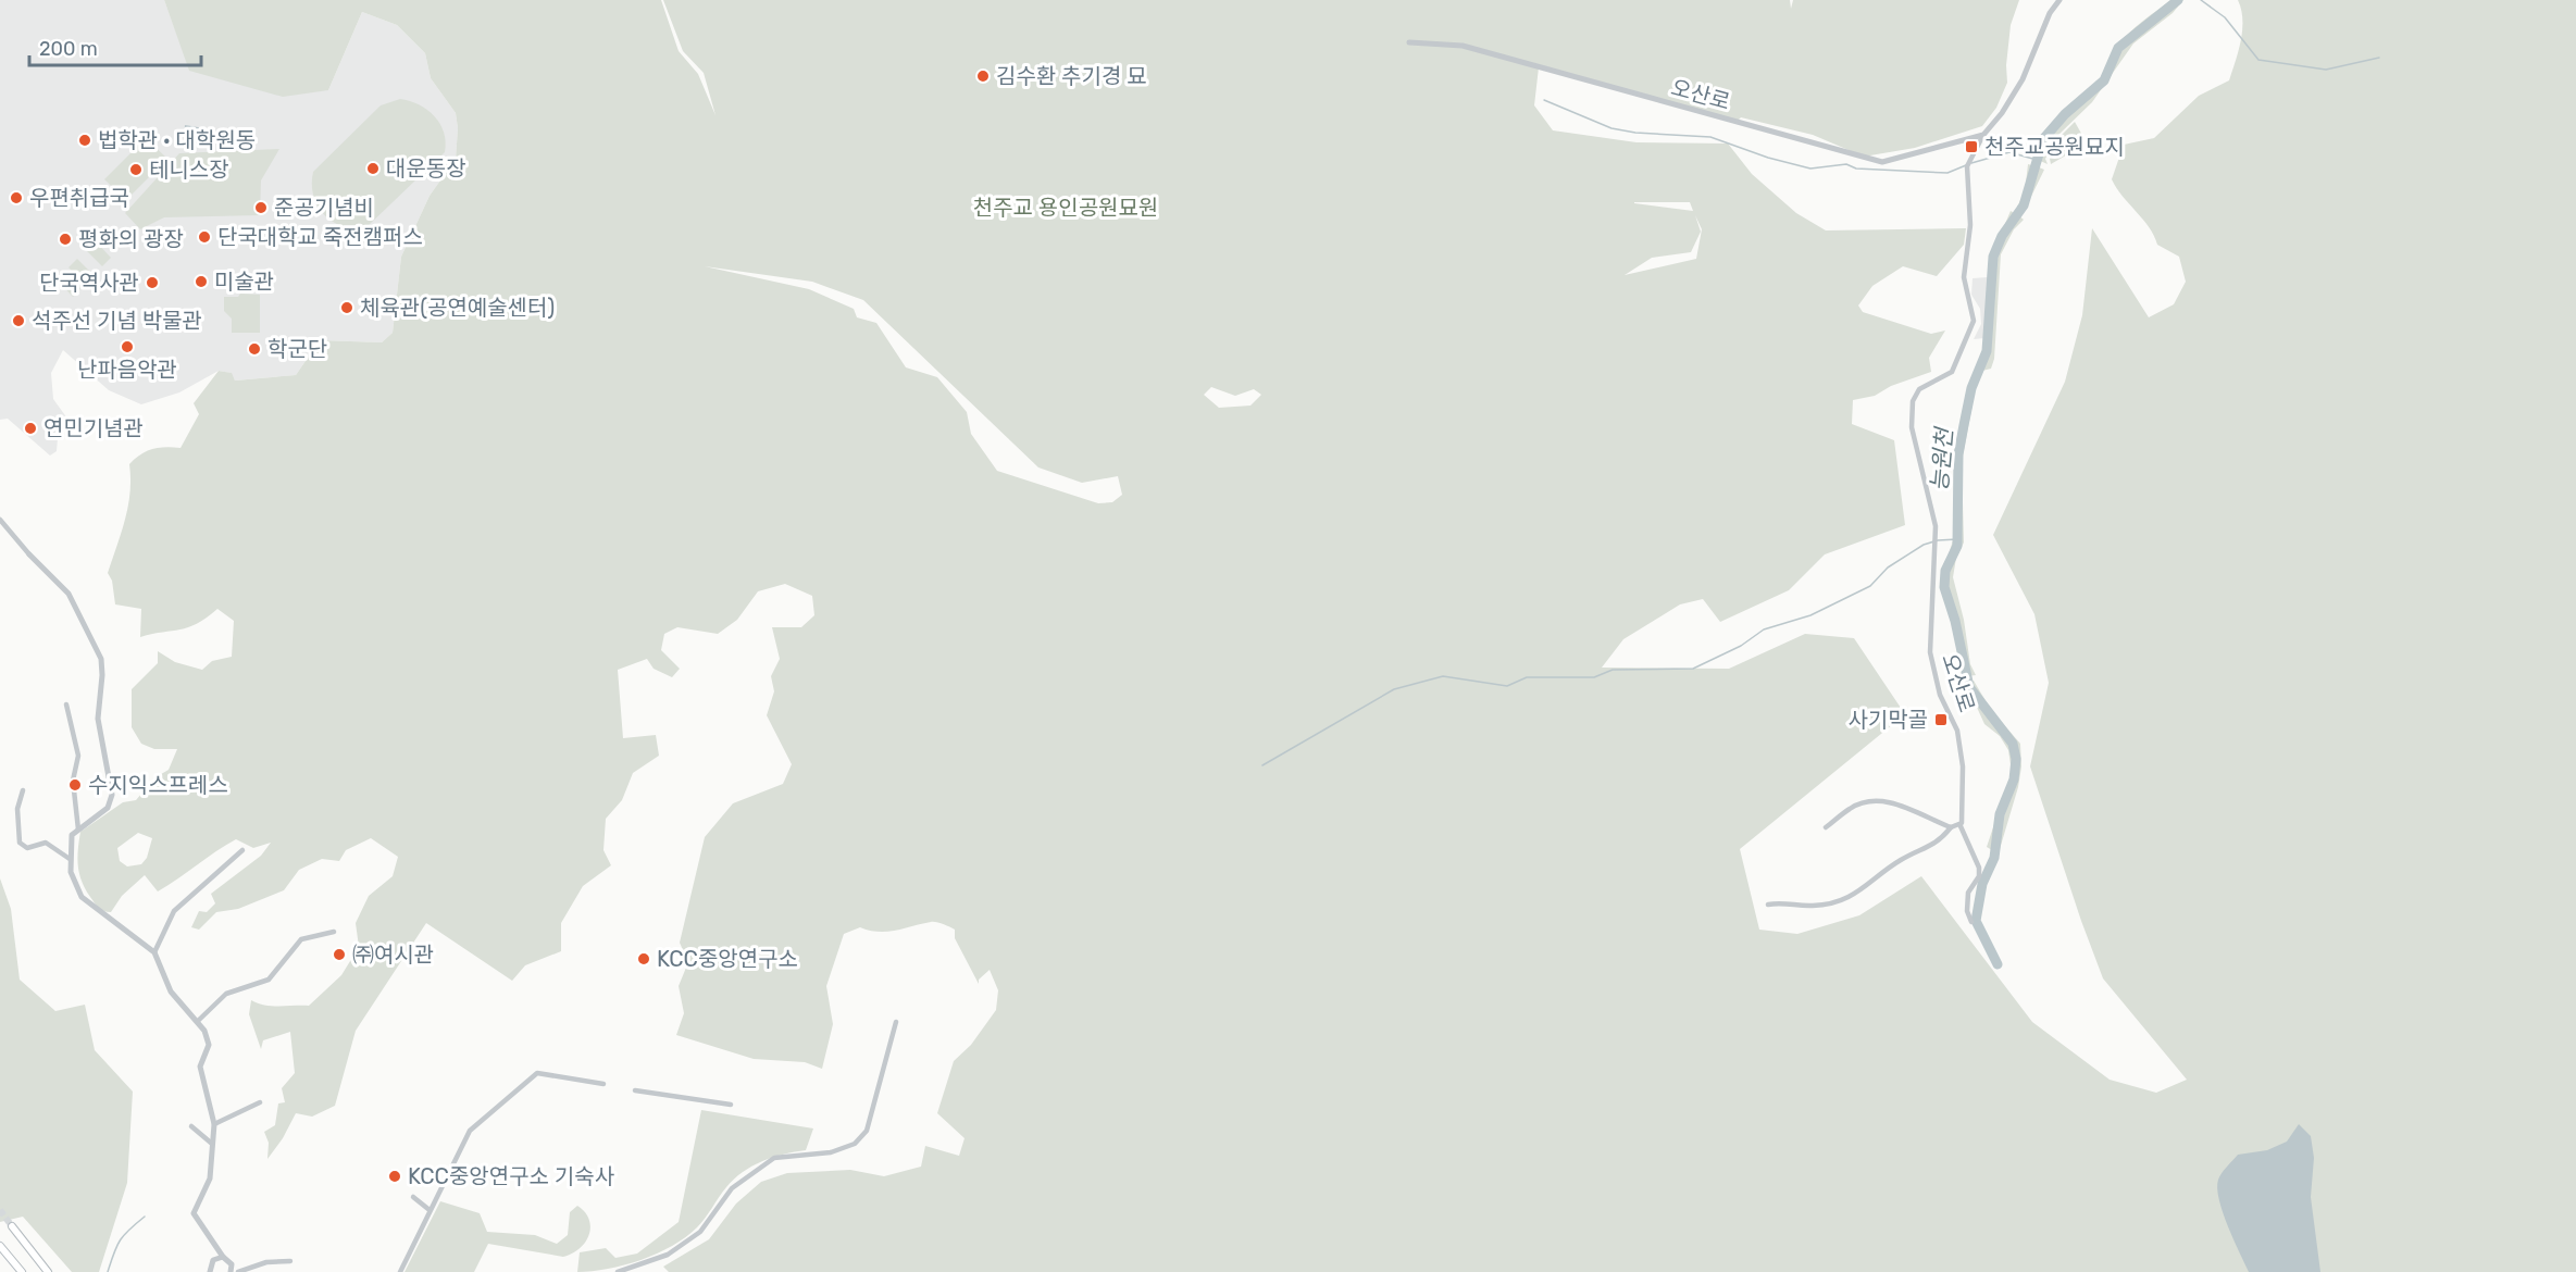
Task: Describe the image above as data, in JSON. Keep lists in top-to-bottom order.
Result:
{
  "streets": {
    "street": ["오산로"]
  },
  "water": ["능원천"],
  "parks": ["천주교 용인공원묘원"],
  "places": {
    "other": [
      "김수환 추기경 묘",
      "법학관 · 대학원동",
      "대운동장",
      "테니스장",
      "우편취급국",
      "준공기념비",
      "단국대학교 죽전캠퍼스",
      "평화의 광장",
      "미술관",
      "단국역사관",
      "체육관(공연예술센터)",
      "석주선 기념 박물관",
      "난파음악관",
      "학군단",
      "연민기념관",
      "수지익스프레스",
      "㈜여시관",
      "KCC중앙연구소",
      "KCC중앙연구소 기숙사"
    ],
    "transit": ["천주교공원묘지", "사기막골"]
  },
  "scale_bar": "200 m"
}
